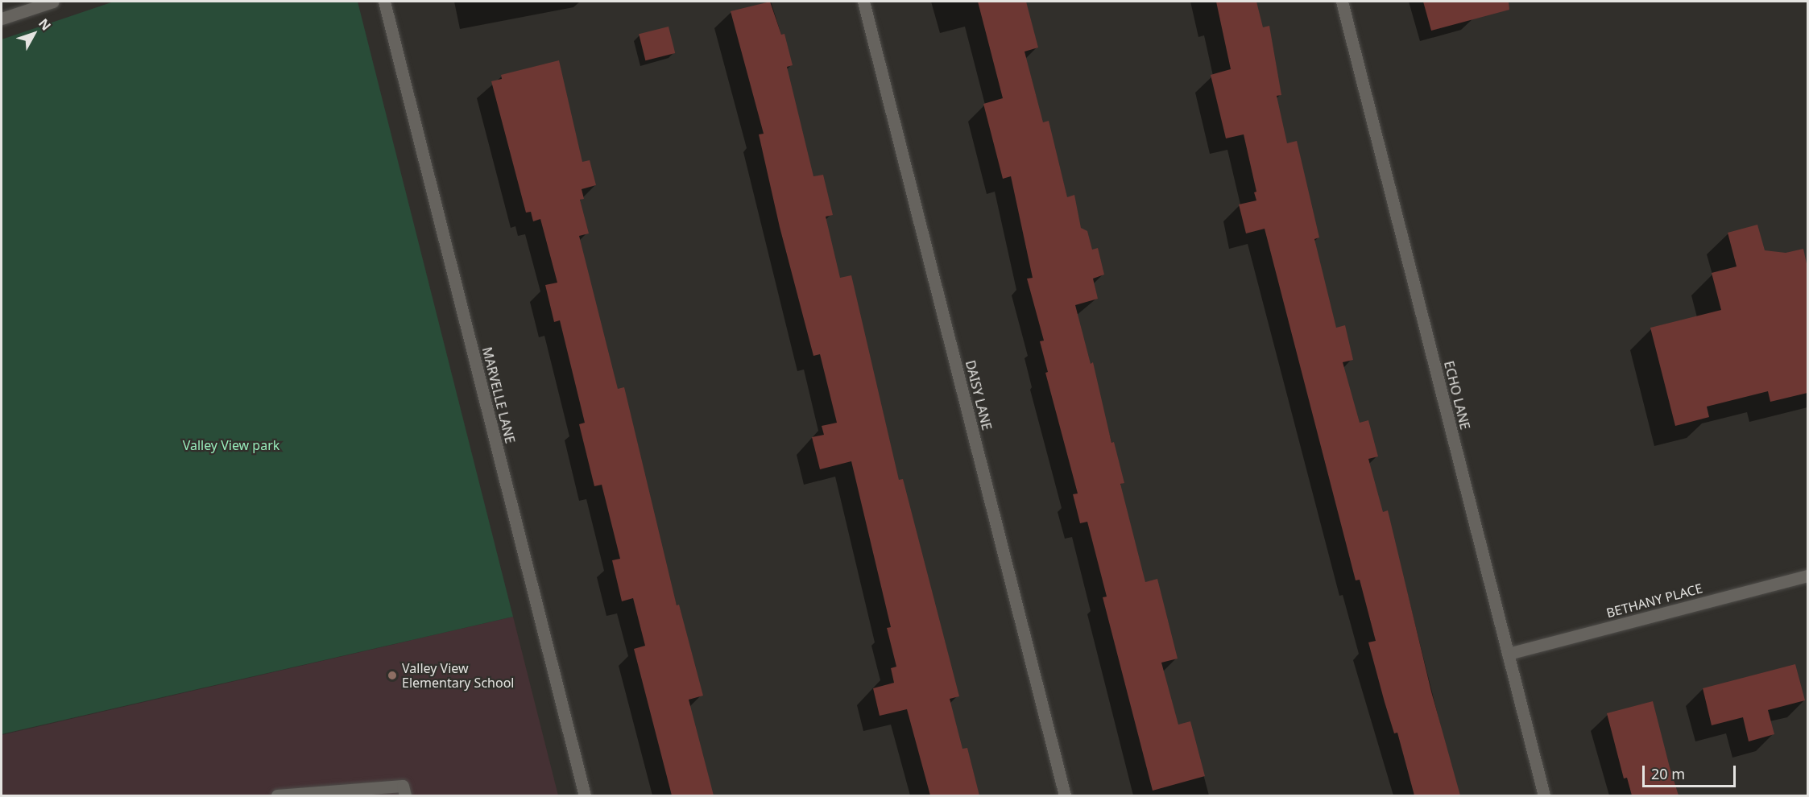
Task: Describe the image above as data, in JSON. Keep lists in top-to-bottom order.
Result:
{
  "streets": {
    "street": [
      "MARVELLE LANE",
      "DAISY LANE",
      "ECHO LANE",
      "BETHANY PLACE"
    ]
  },
  "crossings": [
    ["ECHO LANE", "BETHANY PLACE"]
  ],
  "parks": ["Valley View park"],
  "places": ["Valley View Elementary School"],
  "scale_bar": "20 m",
  "north": "top right"
}
